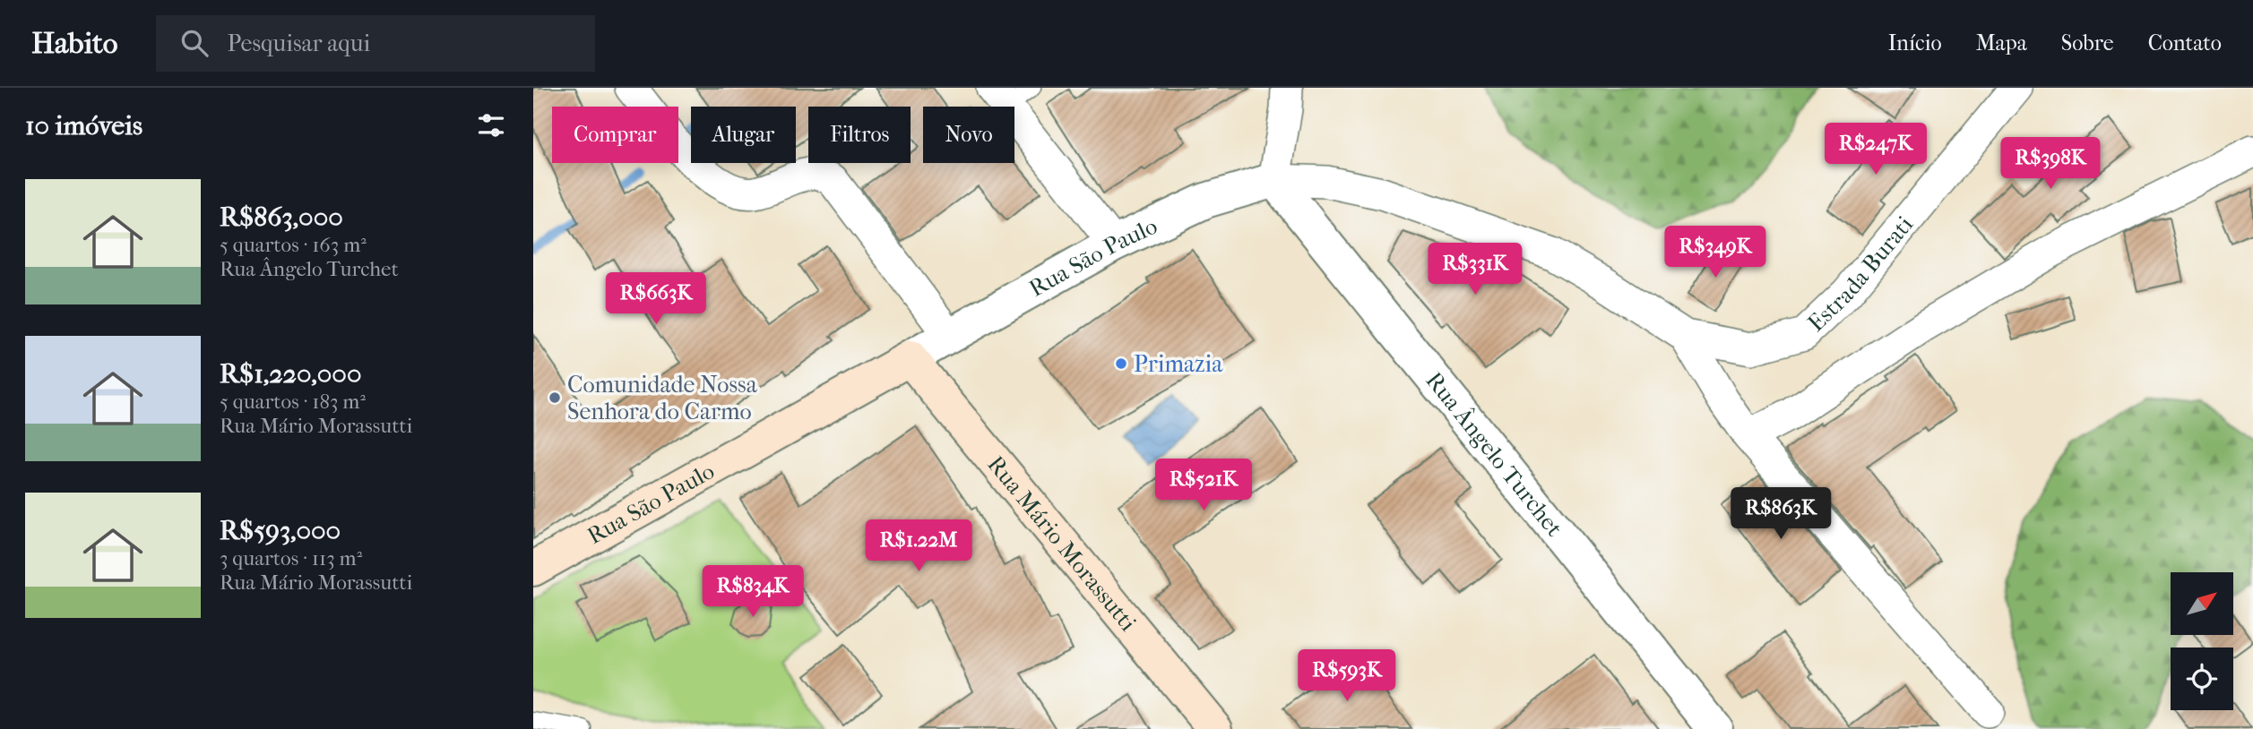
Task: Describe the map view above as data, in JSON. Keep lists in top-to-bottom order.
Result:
{
  "streets": {
    "main road": ["Rua São Paulo", "Rua Mário Morassutti"],
    "street": ["Estrada Burati", "Rua Ângelo Turchet"]
  },
  "crossings": [
    ["Rua São Paulo", "Estrada Burati"],
    ["Rua São Paulo", "Rua Ângelo Turchet"],
    ["Rua São Paulo", "Rua Mário Morassutti"]
  ],
  "places": ["Primazia", "Comunidade Nossa Senhora do Carmo"],
  "north": "top right",
  "page": {
    "header": "Habito",
    "search": "Pesquisar aqui",
    "nav": [
      "Início",
      "Mapa",
      "Sobre",
      "Contato"
    ],
    "heading": "10 imóveis",
    "chip": [
      "Comprar",
      "Alugar",
      "Filtros",
      "Novo"
    ],
    "price": [
      "R$247K",
      "R$398K",
      "R$349K",
      "R$331K",
      "R$663K",
      "R$521K",
      "R$863K",
      "R$1.22M",
      "R$834K",
      "R$593K"
    ],
    "list": [
      {
        "name": "R$863,000",
        "note": "5 quartos · 163 m² · Rua Ângelo Turchet"
      },
      {
        "name": "R$1,220,000",
        "note": "5 quartos · 183 m² · Rua Mário Morassutti"
      },
      {
        "name": "R$593,000",
        "note": "3 quartos · 113 m² · Rua Mário Morassutti"
      }
    ]
  }
}
